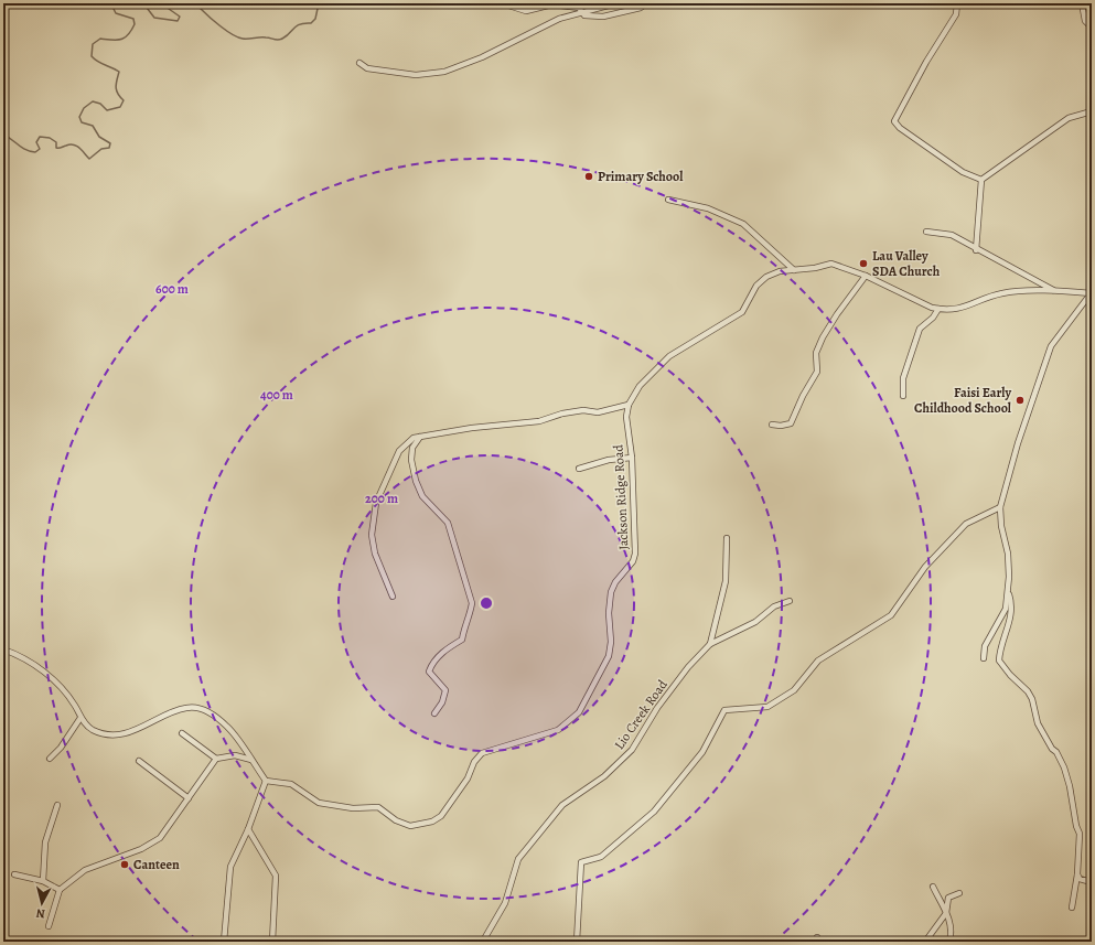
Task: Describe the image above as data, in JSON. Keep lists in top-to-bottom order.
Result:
{
  "streets": {
    "street": ["Jackson Ridge Road", "Lio Creek Road"]
  },
  "places": [
    "Primary School",
    "Lau Valley SDA Church",
    "Faisi Early Childhood School",
    "Canteen"
  ],
  "north": "bottom",
  "rings": ["600 m", "400 m", "200 m"]
}
